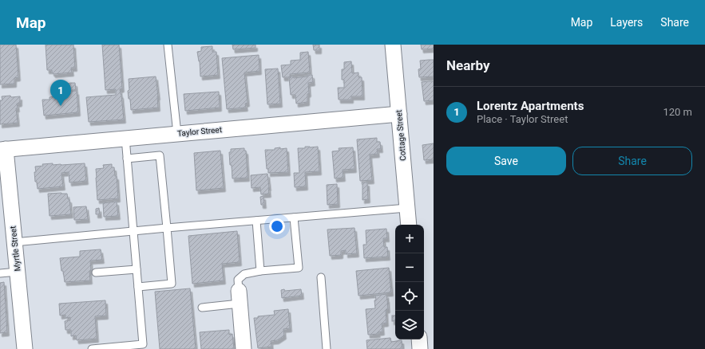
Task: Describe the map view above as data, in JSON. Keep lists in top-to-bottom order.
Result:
{
  "streets": {
    "street": ["Taylor Street", "Cottage Street", "Myrtle Street"]
  },
  "crossings": [
    ["Taylor Street", "Cottage Street"],
    ["Taylor Street", "Myrtle Street"]
  ],
  "page": {
    "header": "Map",
    "nav": ["Map", "Layers", "Share"],
    "heading": "Nearby",
    "pins": "1",
    "list": [
      {
        "mark": "1",
        "name": "Lorentz Apartments",
        "note": "Place · Taylor Street",
        "value": "120 m"
      }
    ],
    "buttons": ["Save", "Share"],
    "map_buttons": ["+", "−"]
  }
}
